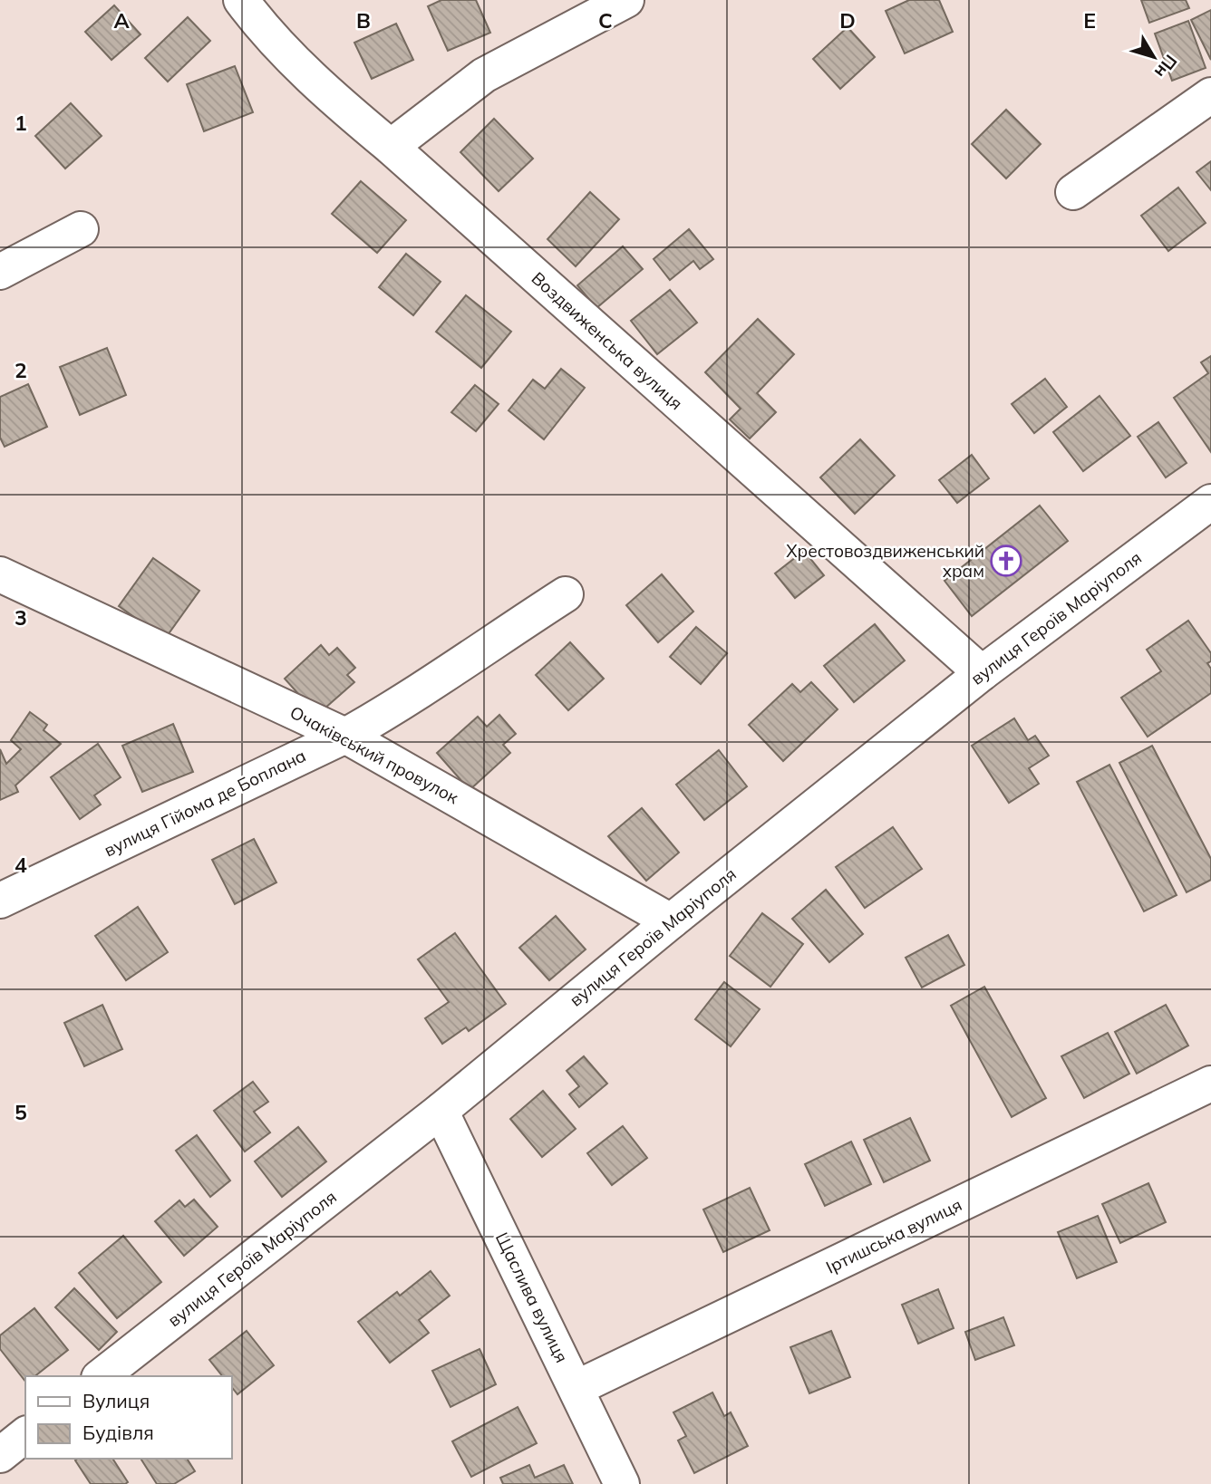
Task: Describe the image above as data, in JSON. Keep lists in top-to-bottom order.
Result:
{
  "streets": {
    "street": [
      "Воздвиженська вулиця",
      "вулиця Героїв Маріуполя",
      "Очаківський провулок",
      "вулиця Гійома де Боплана",
      "Іртишська вулиця",
      "Щаслива вулиця"
    ]
  },
  "crossings": [
    ["Воздвиженська вулиця", "вулиця Героїв Маріуполя"],
    ["вулиця Героїв Маріуполя", "Очаківський провулок"],
    ["вулиця Героїв Маріуполя", "Щаслива вулиця"],
    ["Очаківський провулок", "вулиця Гійома де Боплана"],
    ["Іртишська вулиця", "Щаслива вулиця"]
  ],
  "places": {
    "church": ["Хрестовоздвиженський храм"]
  },
  "legend": ["Вулиця", "Будівля"],
  "north": "bottom right",
  "grid": {
    "columns": [
      "A",
      "B",
      "C",
      "D",
      "E"
    ],
    "rows": [
      "1",
      "2",
      "3",
      "4",
      "5"
    ]
  }
}
